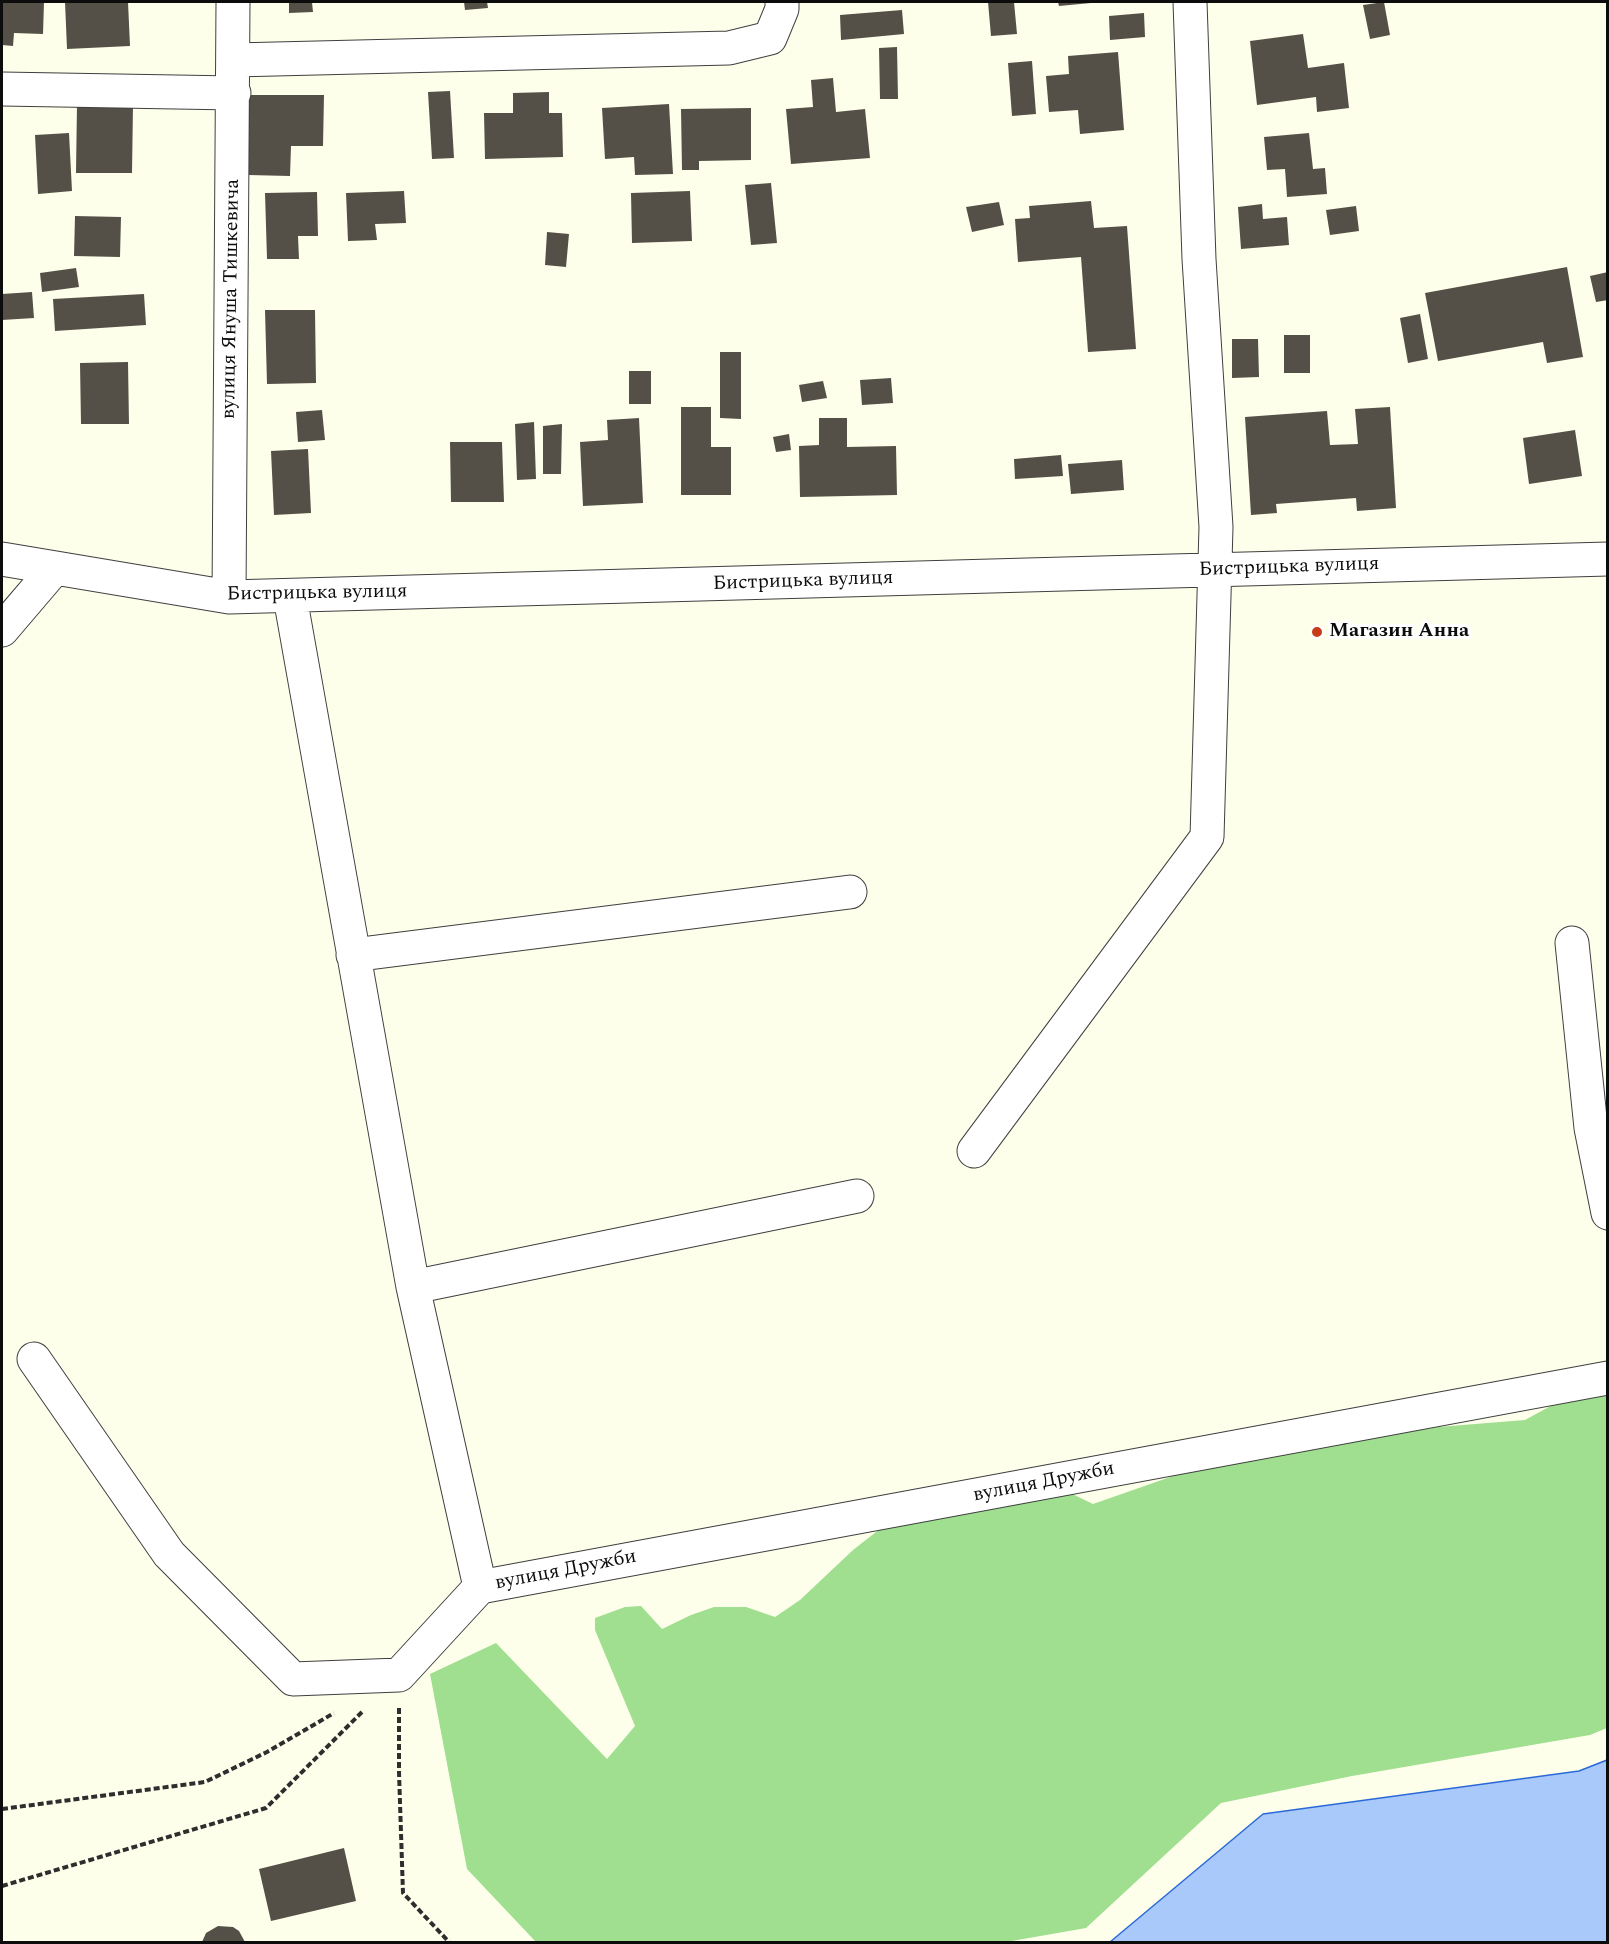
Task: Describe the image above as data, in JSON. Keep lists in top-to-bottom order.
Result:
{
  "streets": {
    "street": ["вулиця Януша Тишкевича", "Бистрицька вулиця", "вулиця Дружби"]
  },
  "crossings": [
    ["вулиця Януша Тишкевича", "Бистрицька вулиця"]
  ],
  "places": ["Магазин Анна"]
}
